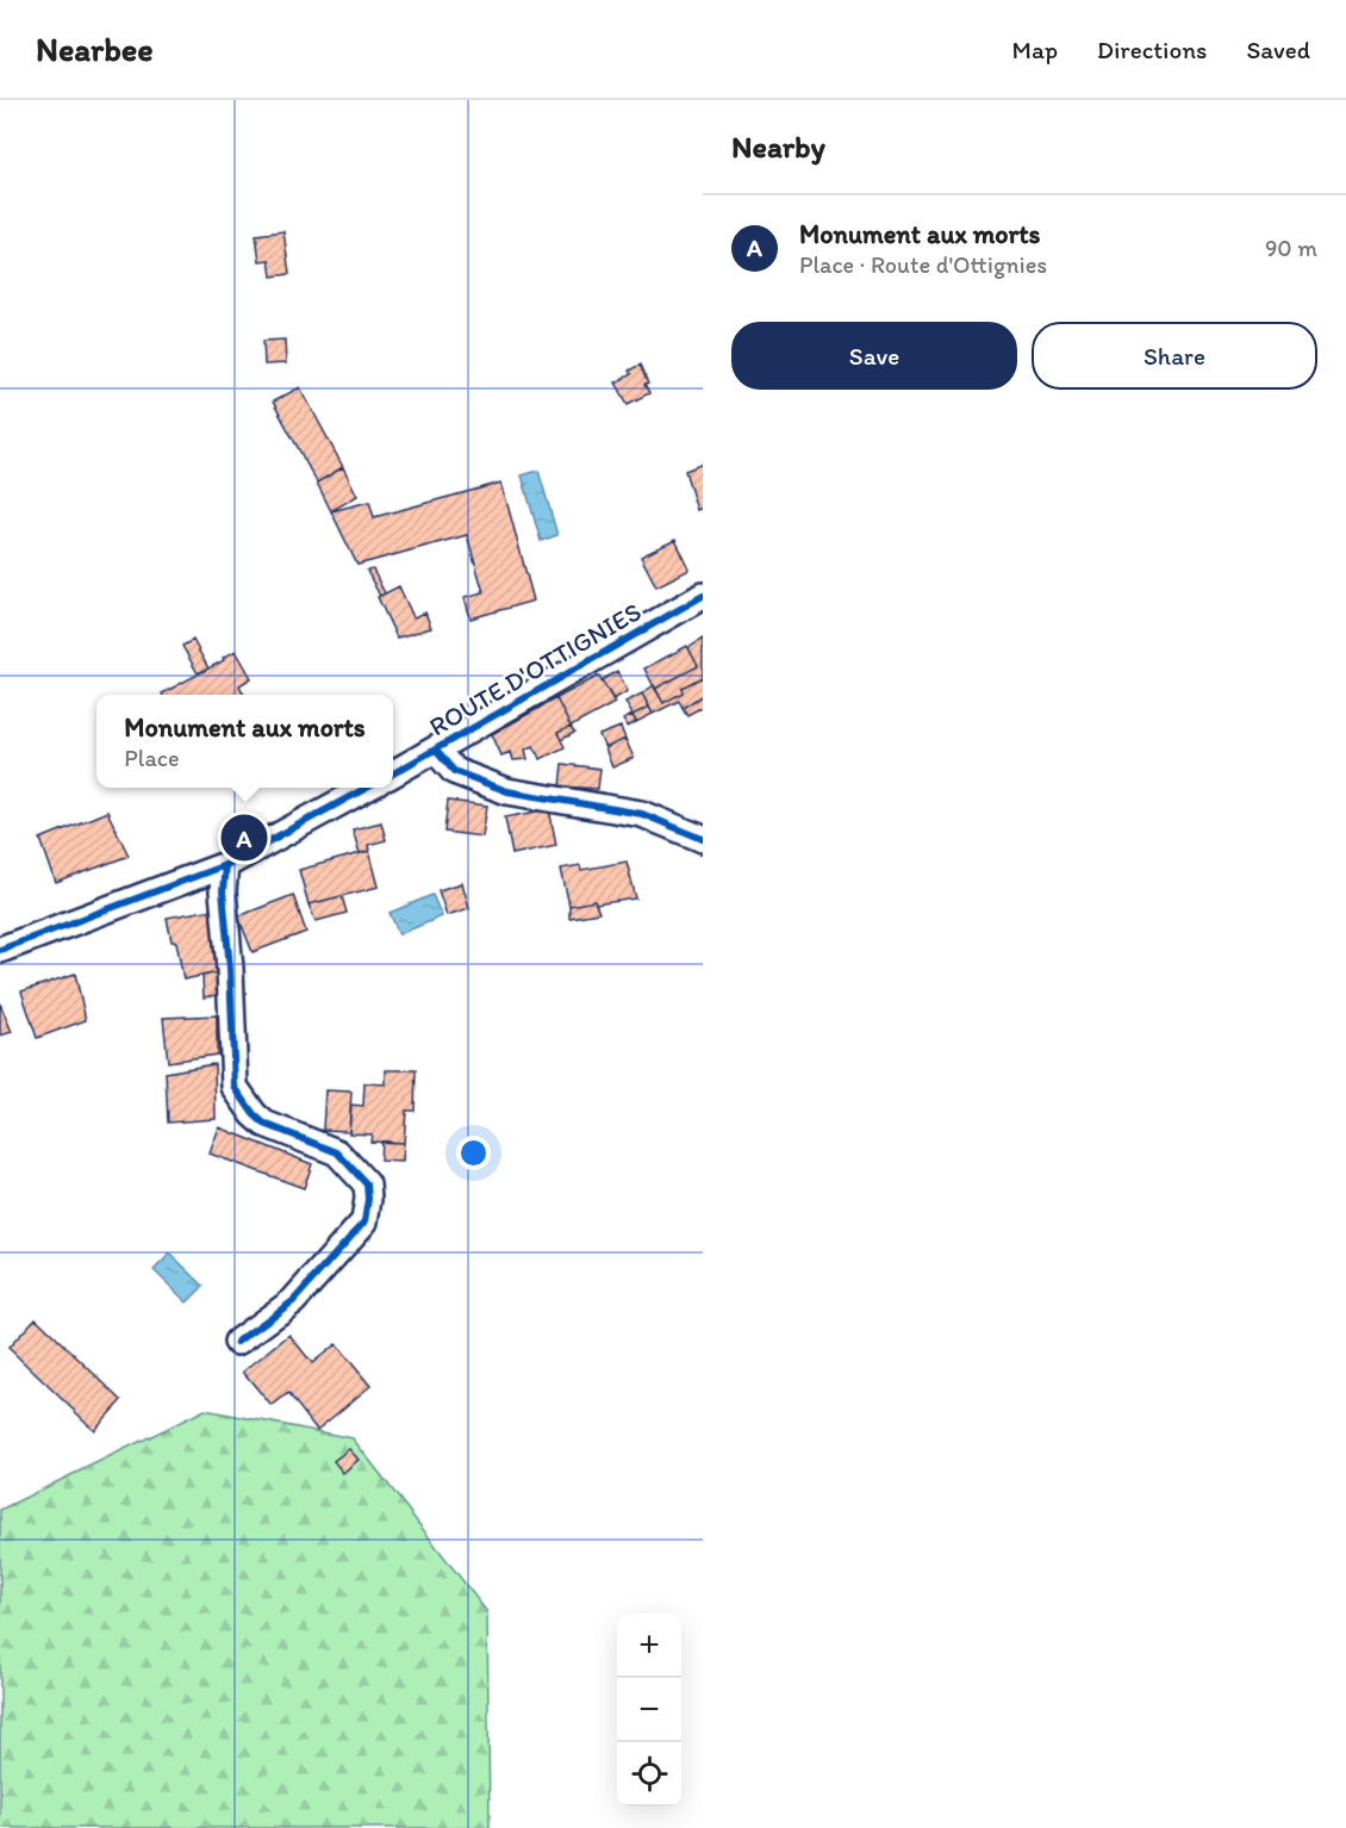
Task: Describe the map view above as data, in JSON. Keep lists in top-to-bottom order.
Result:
{
  "streets": {
    "street": ["ROUTE D'OTTIGNIES"]
  },
  "page": {
    "header": "Nearbee",
    "nav": ["Map", "Directions", "Saved"],
    "heading": "Nearby",
    "list": [
      {
        "mark": "A",
        "name": "Monument aux morts",
        "note": "Place · Route d'Ottignies",
        "value": "90 m"
      }
    ],
    "buttons": ["Save", "Share"],
    "popup": ["Monument aux morts", "Place"],
    "pins": "A",
    "map_buttons": ["+", "−"]
  }
}
